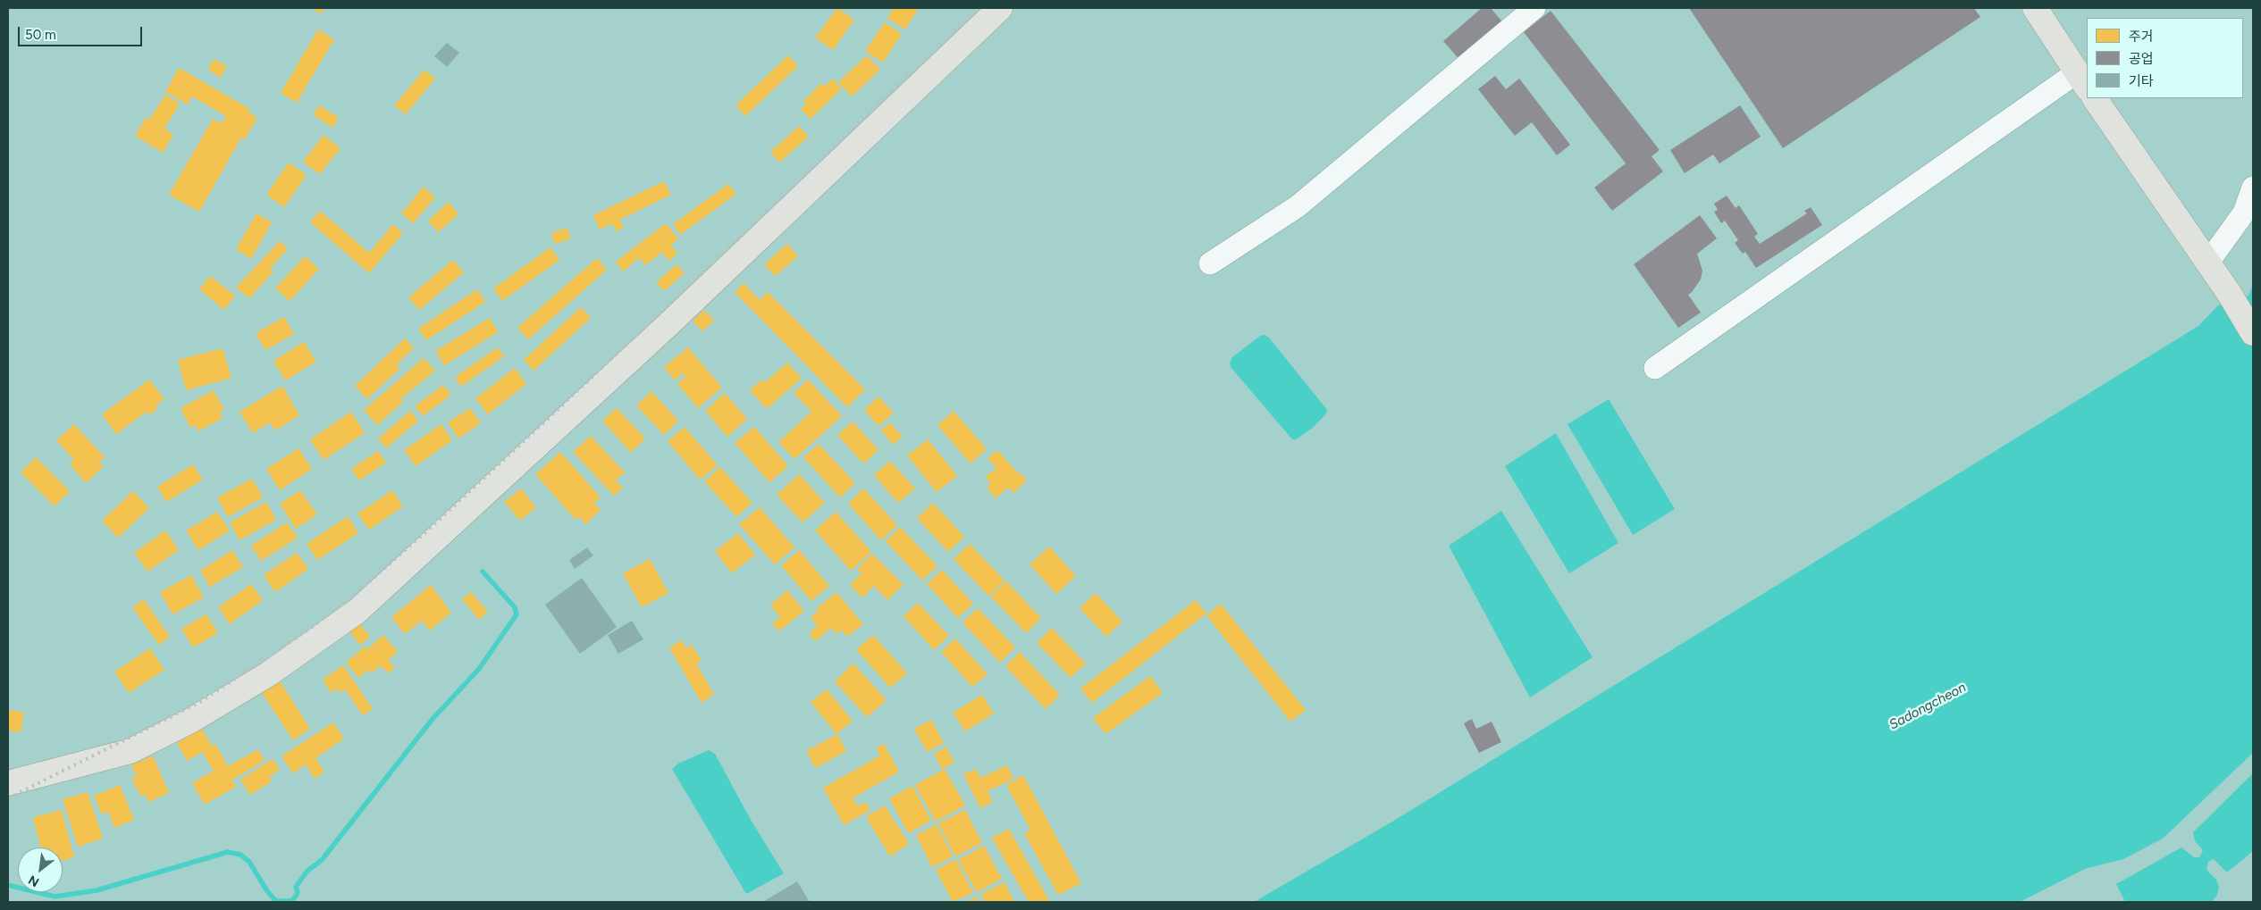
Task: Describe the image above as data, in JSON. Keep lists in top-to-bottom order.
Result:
{
  "water": ["Sadongcheon"],
  "legend": ["주거", "공업", "기타"],
  "scale_bar": "50 m",
  "north": "bottom left"
}
